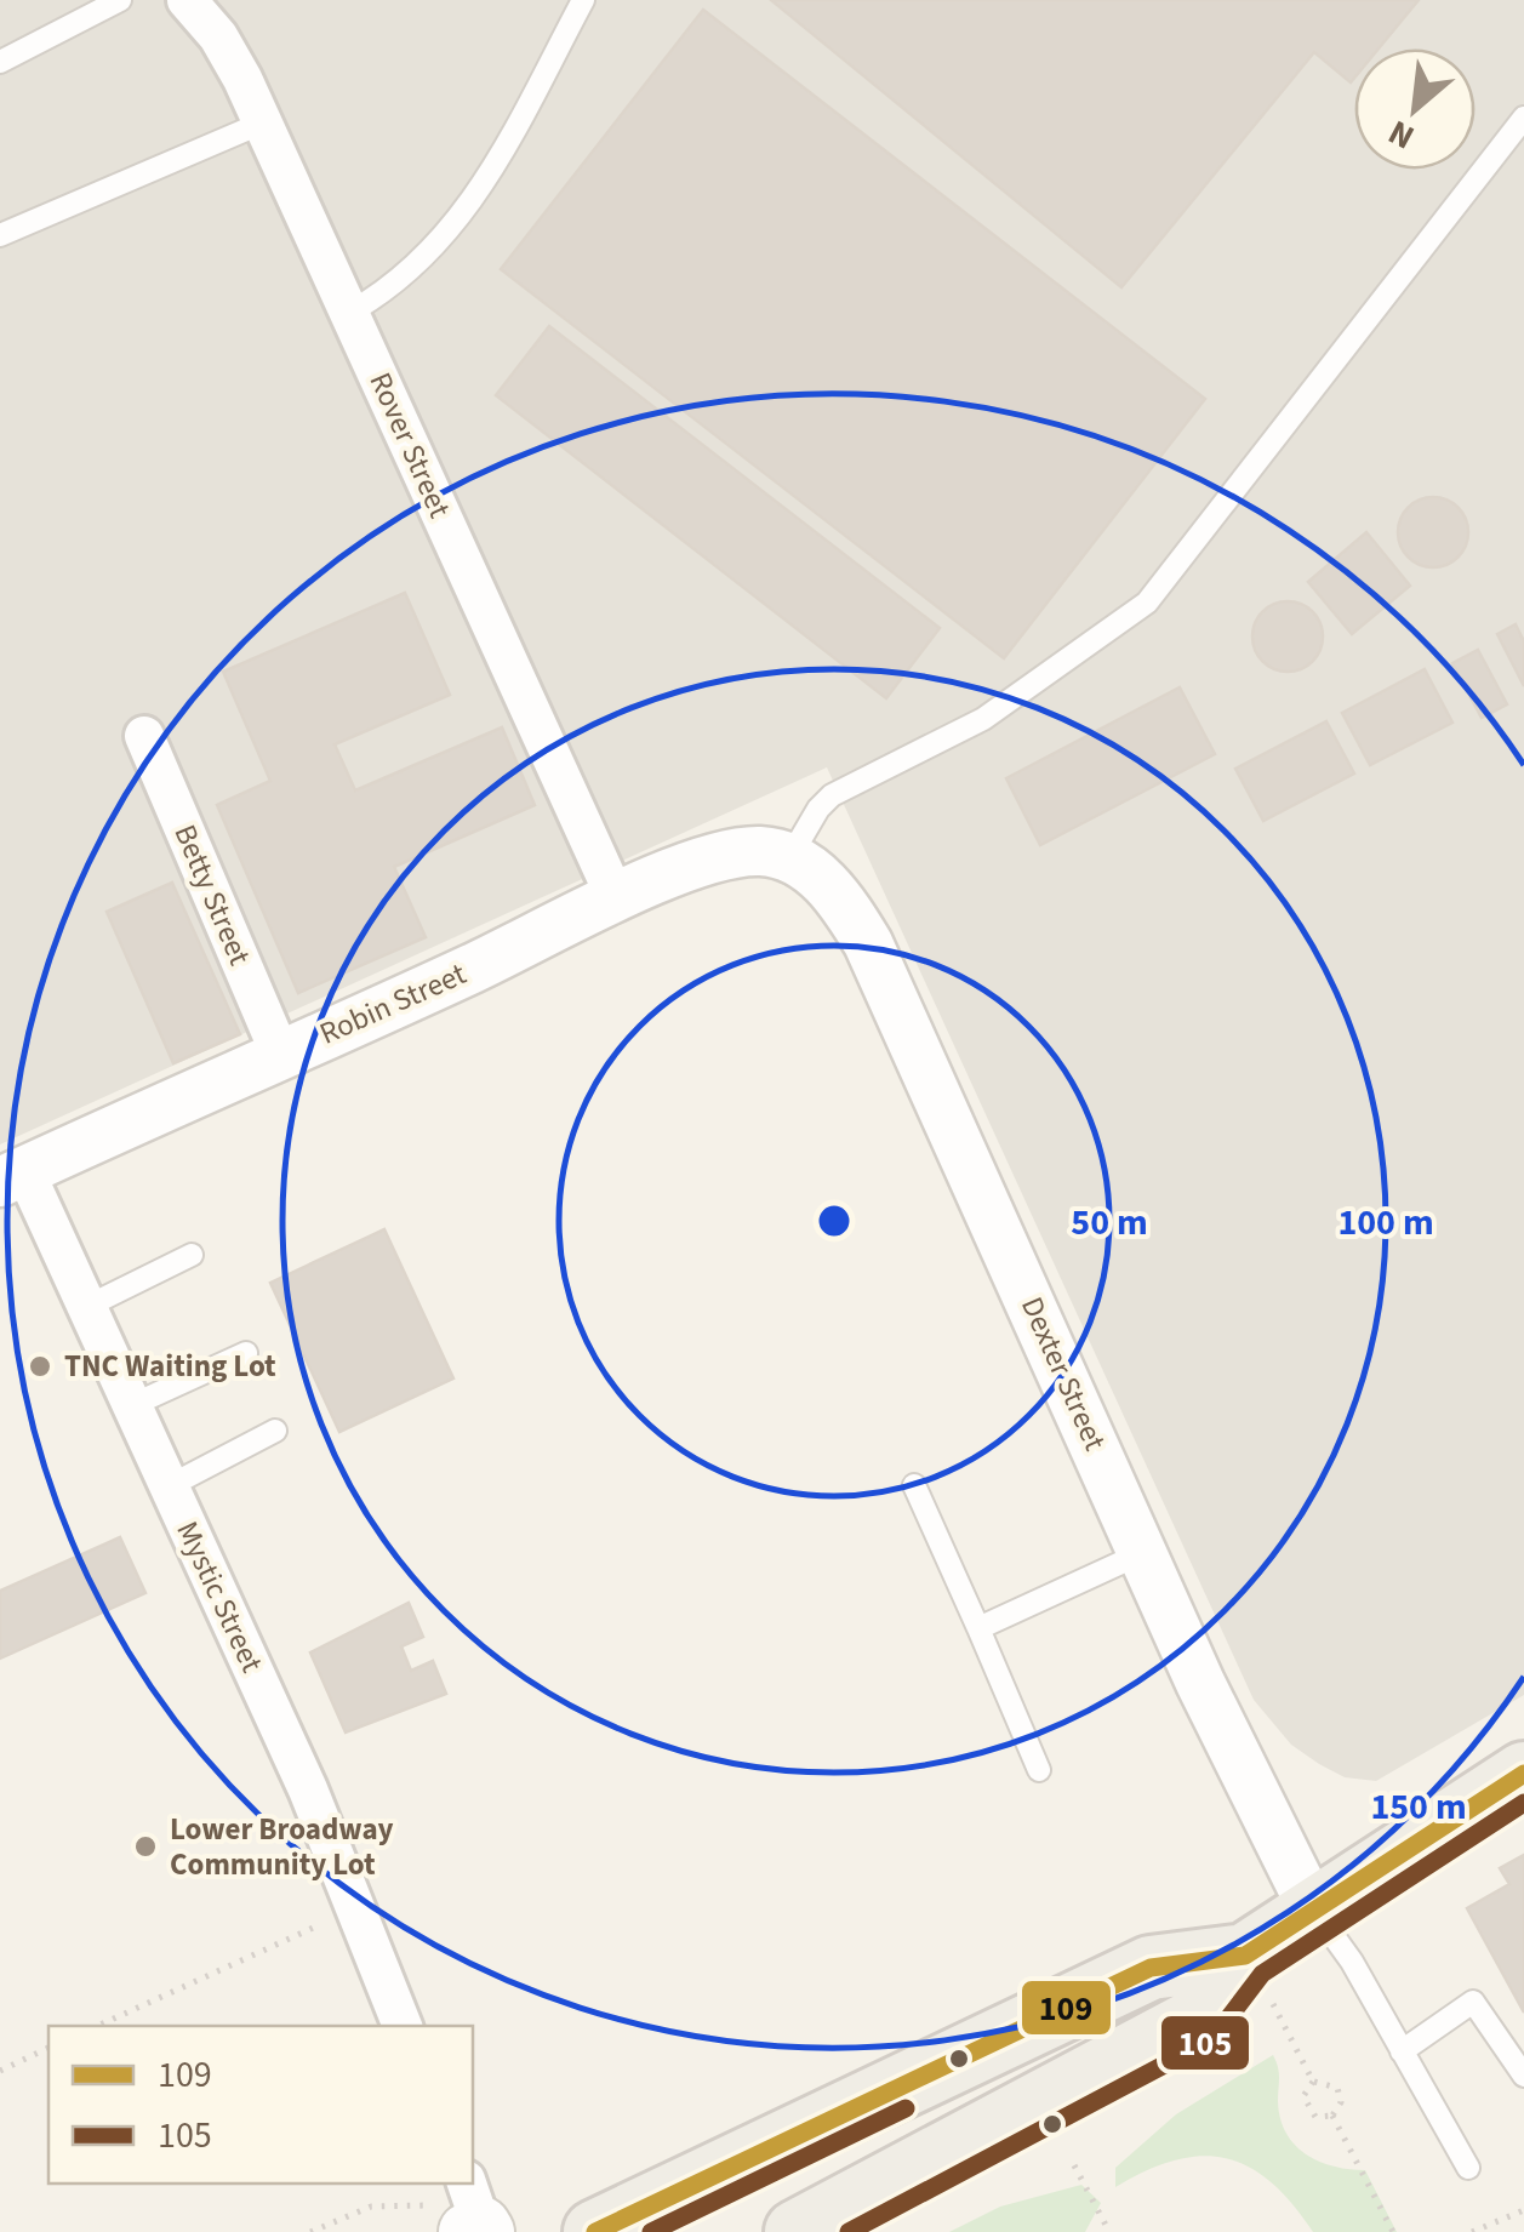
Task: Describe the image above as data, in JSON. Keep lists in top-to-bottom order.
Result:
{
  "streets": {
    "street": [
      "Rover Street",
      "Betty Street",
      "Robin Street",
      "Dexter Street",
      "Mystic Street"
    ]
  },
  "crossings": [
    ["Rover Street", "Robin Street"],
    ["Betty Street", "Robin Street"],
    ["Robin Street", "Dexter Street"],
    ["Robin Street", "Mystic Street"]
  ],
  "places": ["TNC Waiting Lot", "Lower Broadway Community Lot"],
  "lines": ["transit line 109", "transit line 105"],
  "legend": ["109", "105"],
  "north": "bottom left",
  "rings": ["50 m", "100 m", "150 m"]
}
